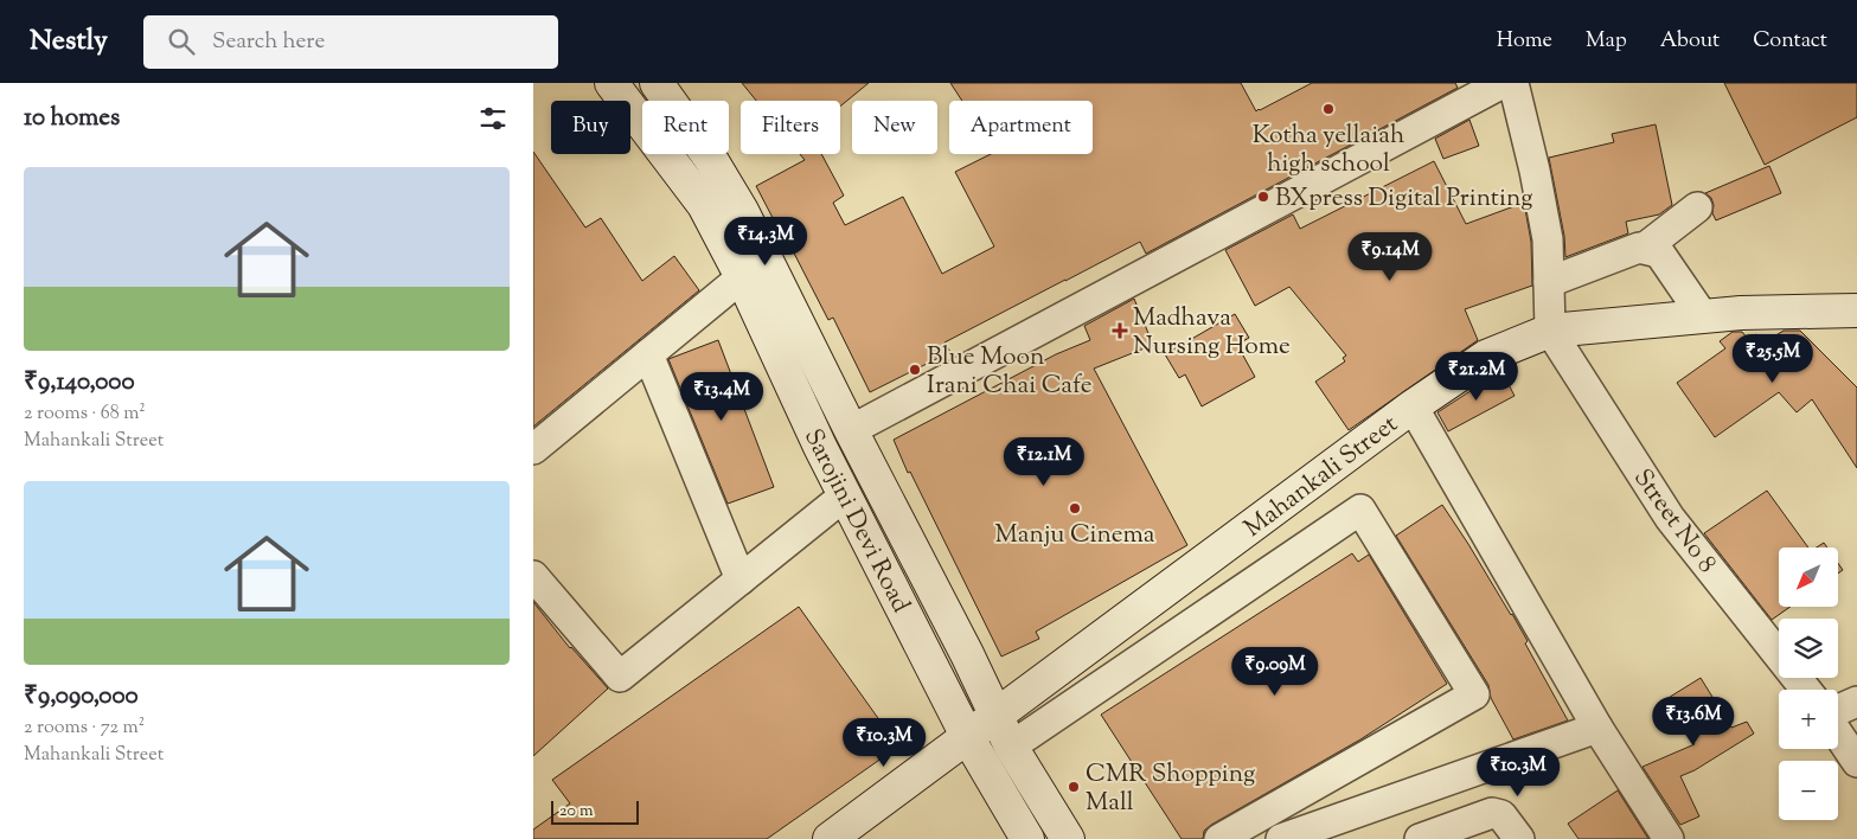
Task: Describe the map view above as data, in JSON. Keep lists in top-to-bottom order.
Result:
{
  "streets": {
    "main road": ["Mahankali Street", "Sarojini Devi Road"],
    "street": ["Street No 8"]
  },
  "crossings": [
    ["Mahankali Street", "Sarojini Devi Road"],
    ["Mahankali Street", "Street No 8"]
  ],
  "places": {
    "other": [
      "Kotha yellaiah high school",
      "BXpress Digital Printing",
      "Blue Moon Irani Chai Cafe",
      "Manju Cinema",
      "CMR Shopping Mall"
    ],
    "health": ["Madhava Nursing Home"]
  },
  "scale_bar": "20 m",
  "north": "bottom left",
  "page": {
    "header": "Nestly",
    "search": "Search here",
    "nav": [
      "Home",
      "Map",
      "About",
      "Contact"
    ],
    "heading": "10 homes",
    "chip": [
      "Buy",
      "Rent",
      "Filters",
      "New",
      "Apartment"
    ],
    "list": [
      {
        "name": "₹9,140,000",
        "note": "2 rooms · 68 m² · Mahankali Street"
      },
      {
        "name": "₹9,090,000",
        "note": "2 rooms · 72 m² · Mahankali Street"
      }
    ],
    "price": [
      "₹14.3M",
      "₹9.14M",
      "₹25.5M",
      "₹21.2M",
      "₹13.4M",
      "₹12.1M",
      "₹9.09M",
      "₹13.6M",
      "₹10.3M",
      "₹10.3M"
    ],
    "map_buttons": ["+", "−"],
    "scale": "20 m"
  }
}
